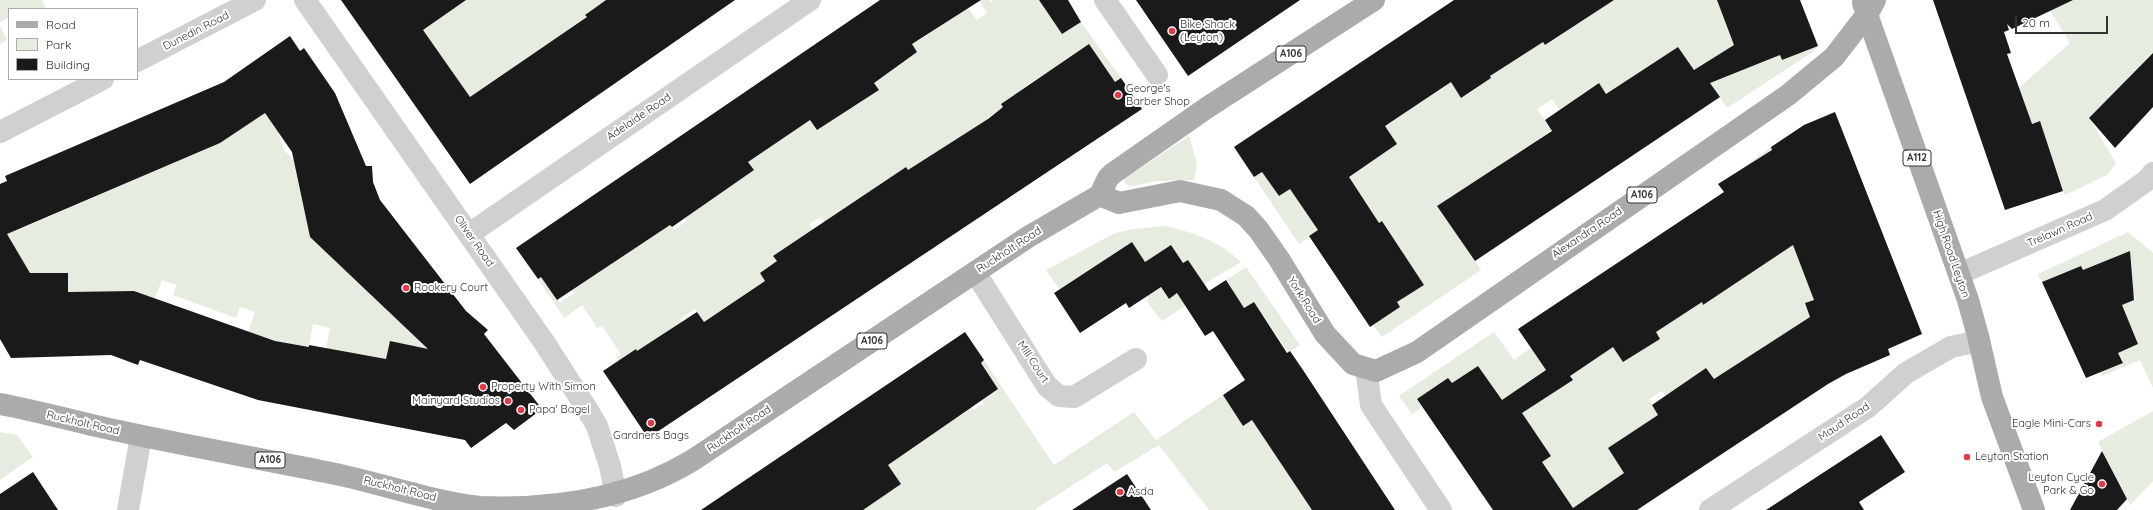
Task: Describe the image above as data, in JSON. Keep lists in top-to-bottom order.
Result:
{
  "streets": {
    "main road": [
      "A106",
      "A112",
      "Alexandra Road",
      "Ruckholt Road",
      "High Road Leyton",
      "York Road"
    ],
    "street": [
      "Dunedin Road",
      "Adelaide Road",
      "Trelawn Road",
      "Oliver Road",
      "Mill Court",
      "Maud Road"
    ]
  },
  "crossings": [
    ["A106", "Ruckholt Road"],
    ["A106", "York Road"],
    ["Adelaide Road", "Oliver Road"],
    ["Trelawn Road", "High Road Leyton"],
    ["Alexandra Road", "High Road Leyton"],
    ["Alexandra Road", "York Road"],
    ["Oliver Road", "Ruckholt Road"],
    ["Ruckholt Road", "York Road"],
    ["Ruckholt Road", "Mill Court"],
    ["High Road Leyton", "Maud Road"]
  ],
  "places": [
    "Bike Shack (Leyton)",
    "George's Barber Shop",
    "Rookery Court",
    "Property With Simon",
    "Mainyard Studios",
    "Papa' Bagel",
    "Gardners Bags",
    "Eagle Mini-Cars",
    "Leyton Station",
    "Leyton Cycle Park & Go",
    "Asda"
  ],
  "legend": ["Road", "Park", "Building"],
  "scale_bar": "20 m"
}
